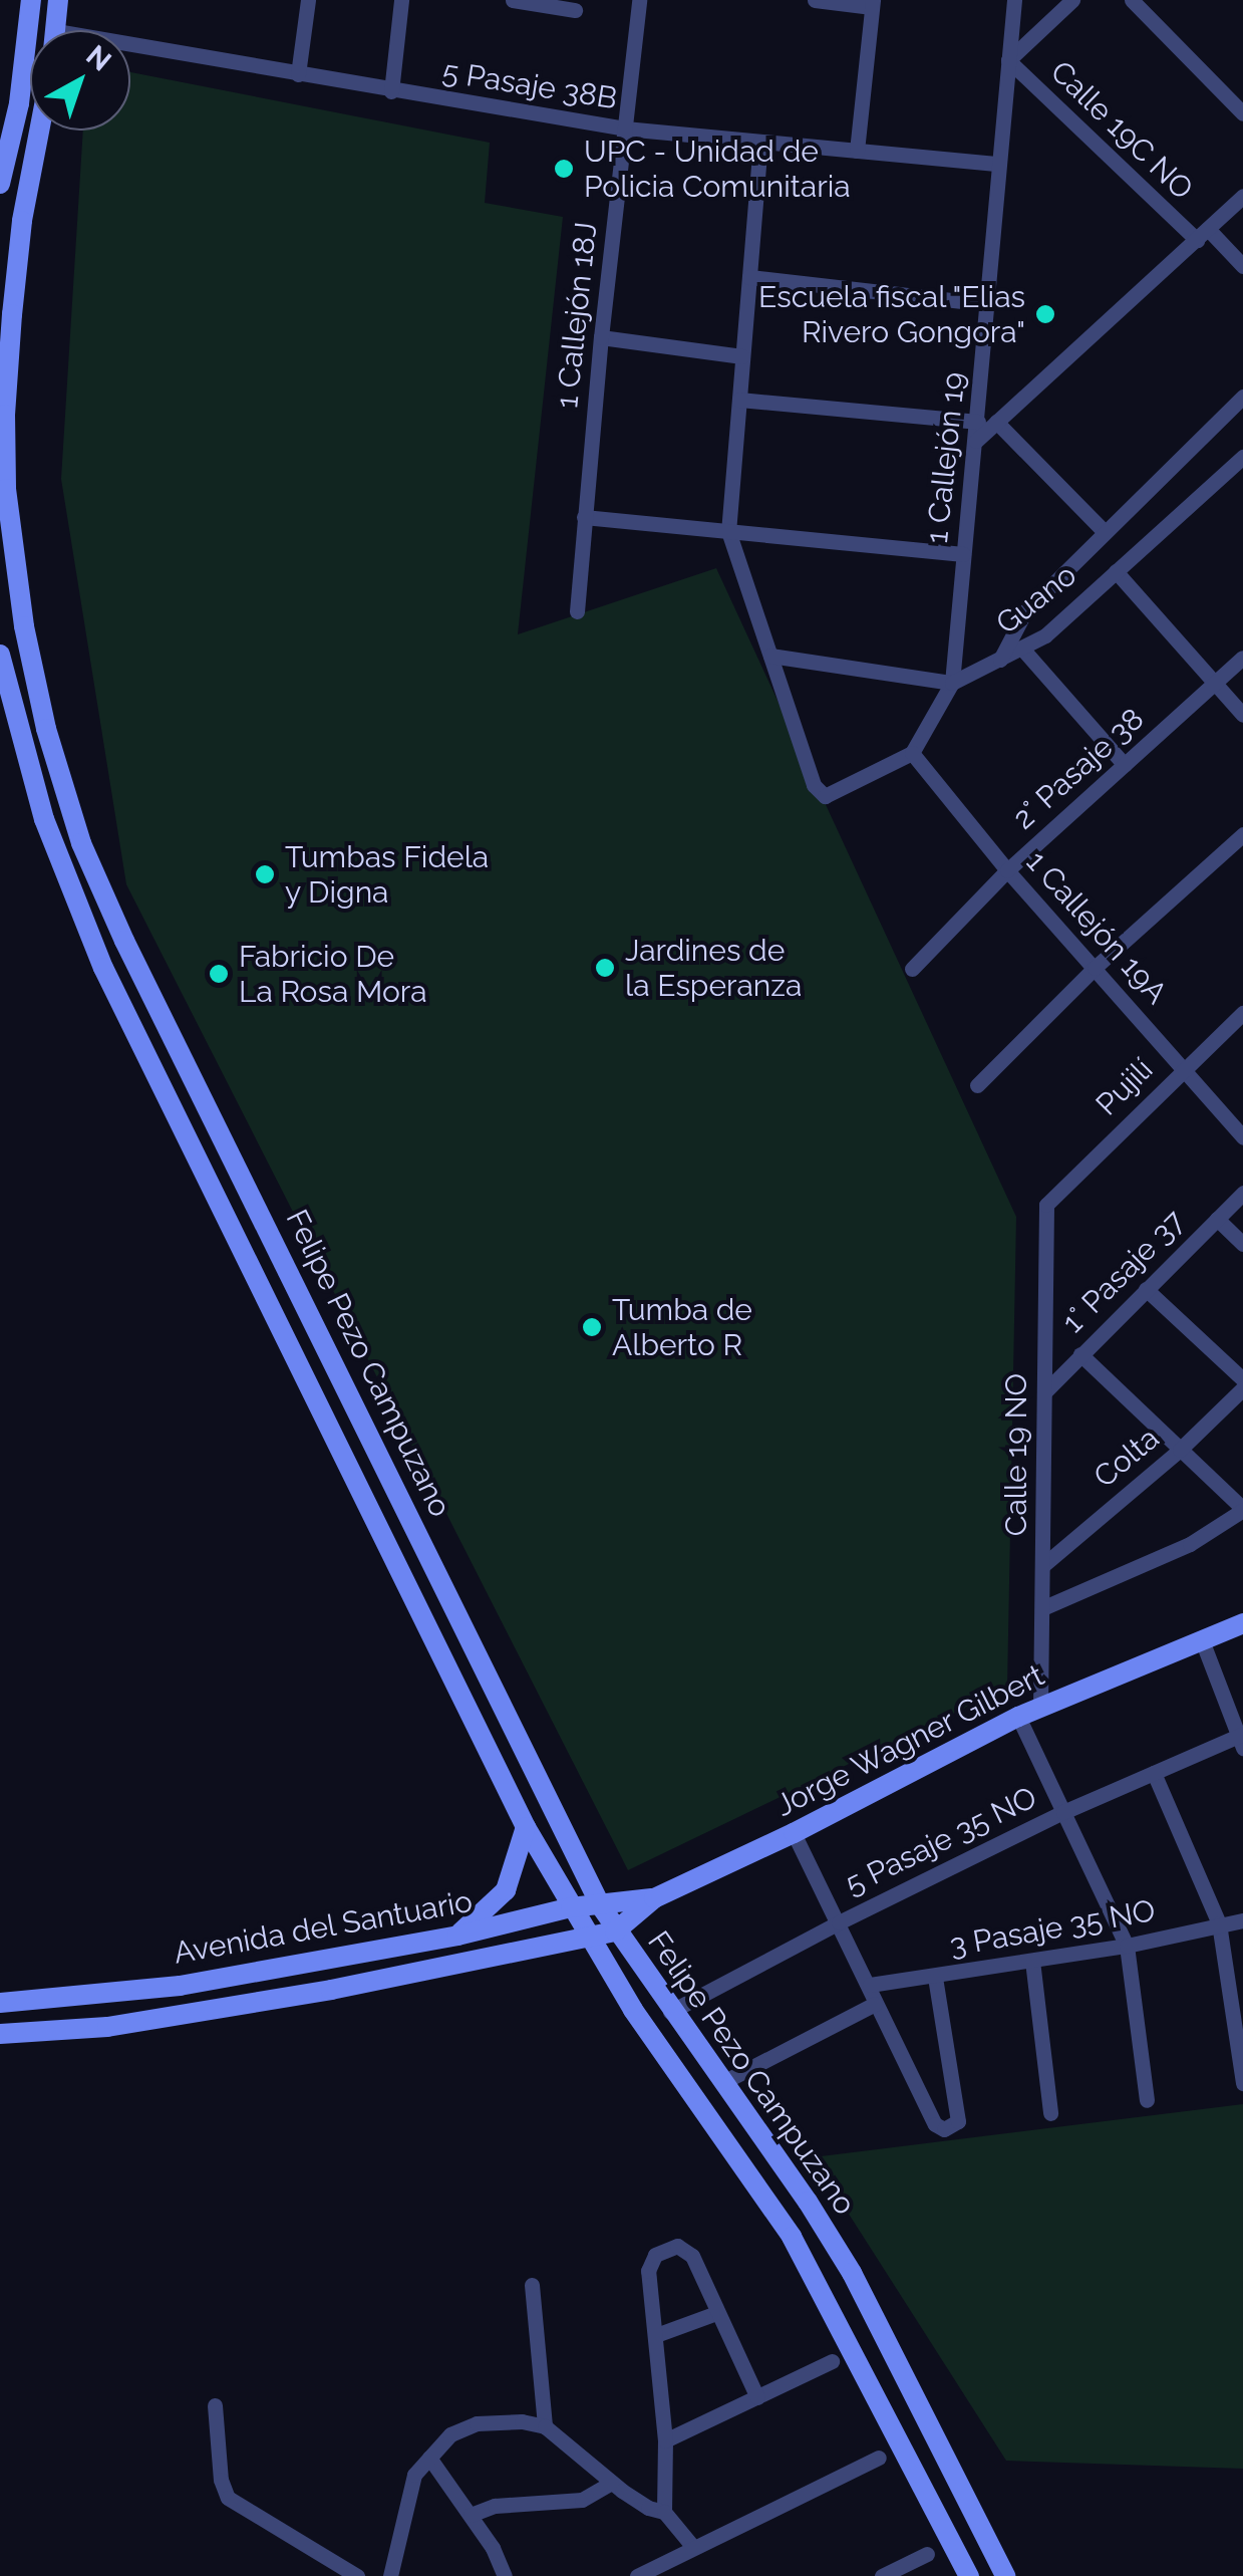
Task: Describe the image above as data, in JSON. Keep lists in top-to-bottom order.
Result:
{
  "streets": {
    "main road": ["Felipe Pezo Campuzano", "Jorge Wagner Gilbert", "Avenida del Santuario"],
    "street": [
      "5 Pasaje 38B",
      "Calle 19C NO",
      "1 Callejón 18J",
      "1 Callejón 19",
      "Guano",
      "2° Pasaje 38",
      "1 Callejón 19A",
      "Pujilí",
      "1° Pasaje 37",
      "Calle 19 NO",
      "Colta",
      "5 Pasaje 35 NO",
      "3 Pasaje 35 NO"
    ]
  },
  "crossings": [
    ["5 Pasaje 38B", "1 Callejón 18J"],
    ["5 Pasaje 38B", "1 Callejón 19"],
    ["Calle 19C NO", "1 Callejón 19"],
    ["1 Callejón 19", "1 Callejón 19A"],
    ["2° Pasaje 38", "1 Callejón 19A"],
    ["1 Callejón 19A", "Pujilí"],
    ["Pujilí", "Calle 19 NO"],
    ["1° Pasaje 37", "Calle 19 NO"],
    ["Felipe Pezo Campuzano", "Jorge Wagner Gilbert"],
    ["Felipe Pezo Campuzano", "5 Pasaje 35 NO"],
    ["Felipe Pezo Campuzano", "Avenida del Santuario"],
    ["Calle 19 NO", "Colta"],
    ["Calle 19 NO", "Jorge Wagner Gilbert"],
    ["Jorge Wagner Gilbert", "Avenida del Santuario"]
  ],
  "places": [
    "UPC - Unidad de Policia Comunitaria",
    "Escuela fiscal \"Elias Rivero Gongora\"",
    "Tumbas Fidela y Digna",
    "Jardines de la Esperanza",
    "Fabricio De La Rosa Mora",
    "Tumba de Alberto R"
  ],
  "north": "top right"
}
